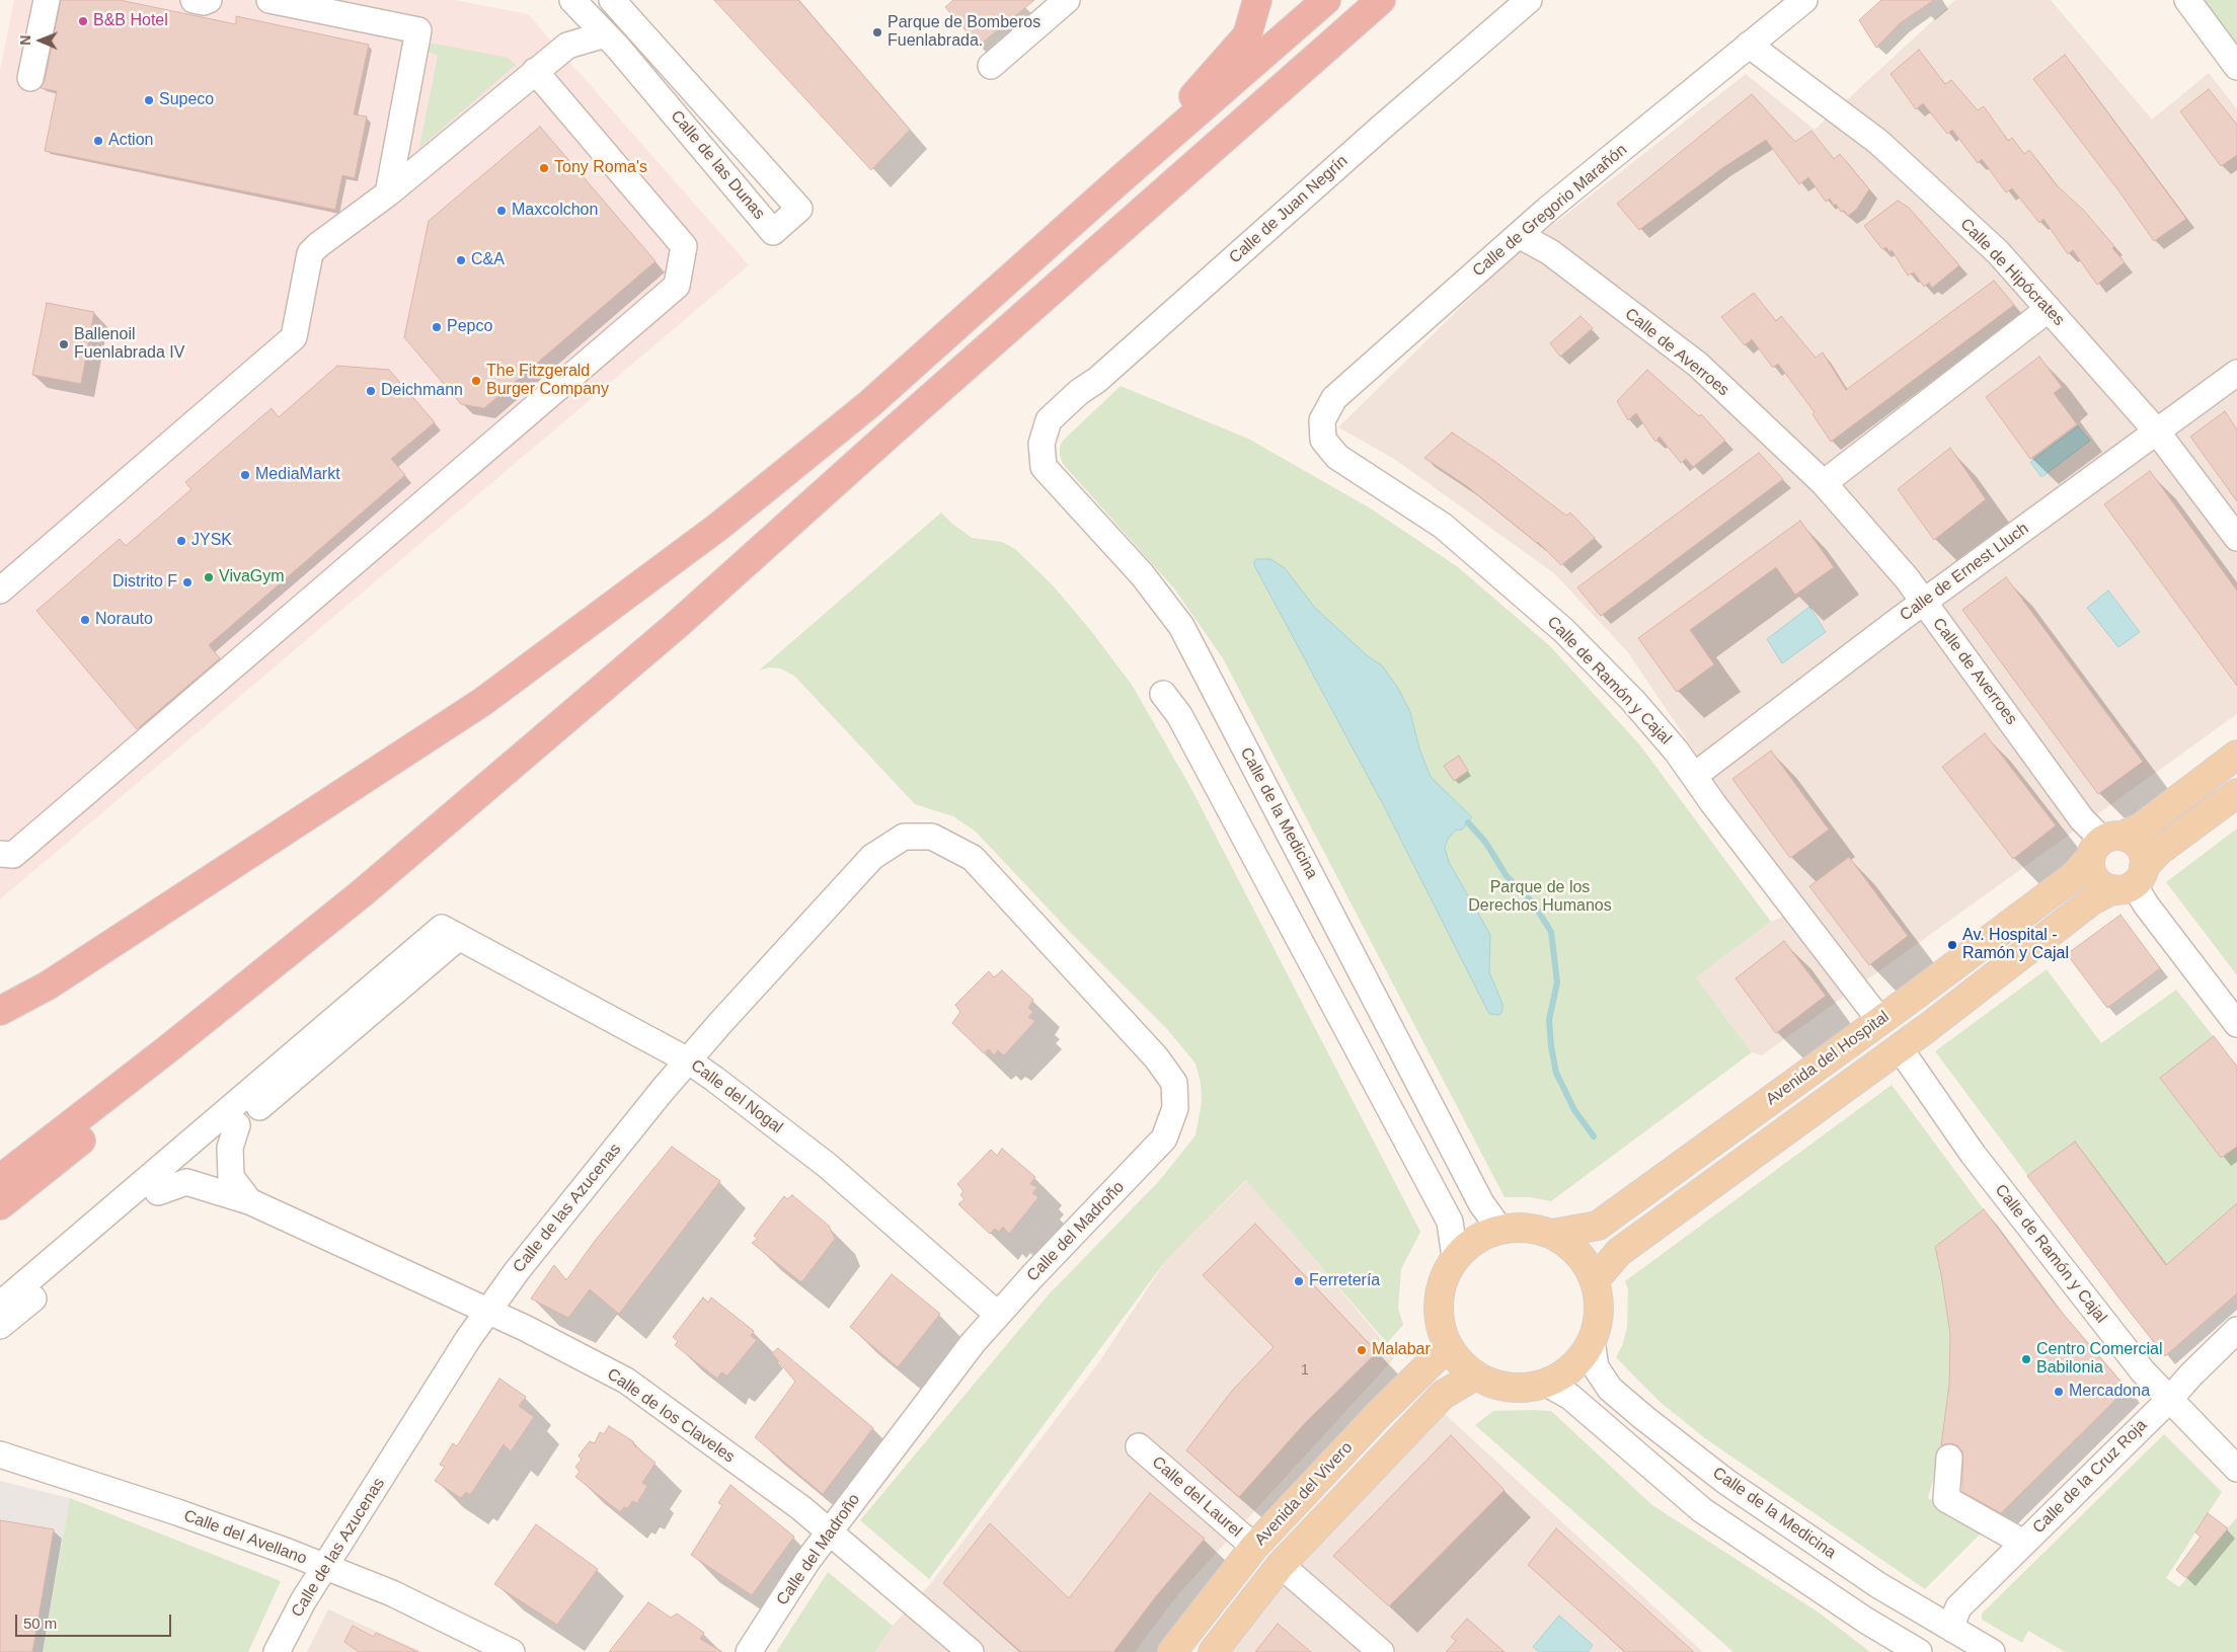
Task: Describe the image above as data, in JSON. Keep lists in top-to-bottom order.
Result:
{
  "streets": {
    "main road": ["Avenida del Hospital", "Avenida del Vivero"],
    "street": [
      "Calle de las Dunas",
      "Calle de Juan Negrín",
      "Calle de Gregorio Marañón",
      "Calle de Hipócrates",
      "Calle de Averroes",
      "Calle de Ernest Lluch",
      "Calle de Ramón y Cajal",
      "Calle de la Medicina",
      "Calle del Nogal",
      "Calle de las Azucenas",
      "Calle del Madroño",
      "Calle de los Claveles",
      "Calle de la Cruz Roja",
      "Calle del Laurel",
      "Calle del Avellano"
    ]
  },
  "crossings": [
    ["Calle de Juan Negrín", "Calle de la Medicina"],
    ["Calle de Gregorio Marañón", "Calle de Hipócrates"],
    ["Calle de Gregorio Marañón", "Calle de Averroes"],
    ["Calle de Gregorio Marañón", "Calle de Ramón y Cajal"],
    ["Calle de Hipócrates", "Calle de Ernest Lluch"],
    ["Calle de Averroes", "Calle de Ernest Lluch"],
    ["Calle de Averroes", "Avenida del Hospital"],
    ["Calle de Ernest Lluch", "Calle de Ramón y Cajal"],
    ["Calle de Ramón y Cajal", "Avenida del Hospital"],
    ["Calle de Ramón y Cajal", "Calle de la Cruz Roja"],
    ["Calle de la Medicina", "Avenida del Hospital"],
    ["Calle de la Medicina", "Calle de la Cruz Roja"],
    ["Calle de la Medicina", "Avenida del Vivero"],
    ["Avenida del Hospital", "Avenida del Vivero"],
    ["Calle del Nogal", "Calle de las Azucenas"],
    ["Calle del Nogal", "Calle del Madroño"],
    ["Calle de las Azucenas", "Calle del Madroño"],
    ["Calle de las Azucenas", "Calle de los Claveles"],
    ["Calle de las Azucenas", "Calle del Avellano"],
    ["Calle del Madroño", "Calle de los Claveles"],
    ["Avenida del Vivero", "Calle del Laurel"]
  ],
  "parks": ["Parque de los Derechos Humanos"],
  "places": [
    "B&B Hotel",
    "Parque de Bomberos Fuenlabrada.",
    "Supeco",
    "Action",
    "Tony Roma's",
    "Maxcolchon",
    "C&A",
    "Pepco",
    "Ballenoil Fuenlabrada IV",
    "The Fitzgerald Burger Company",
    "Deichmann",
    "MediaMarkt",
    "JYSK",
    "VivaGym",
    "Distrito F",
    "Norauto",
    "Av. Hospital - Ramón y Cajal",
    "Ferretería",
    "Malabar",
    "Centro Comercial Babilonia",
    "Mercadona"
  ],
  "house_numbers": ["1"],
  "scale_bar": "50 m",
  "north": "left"
}
